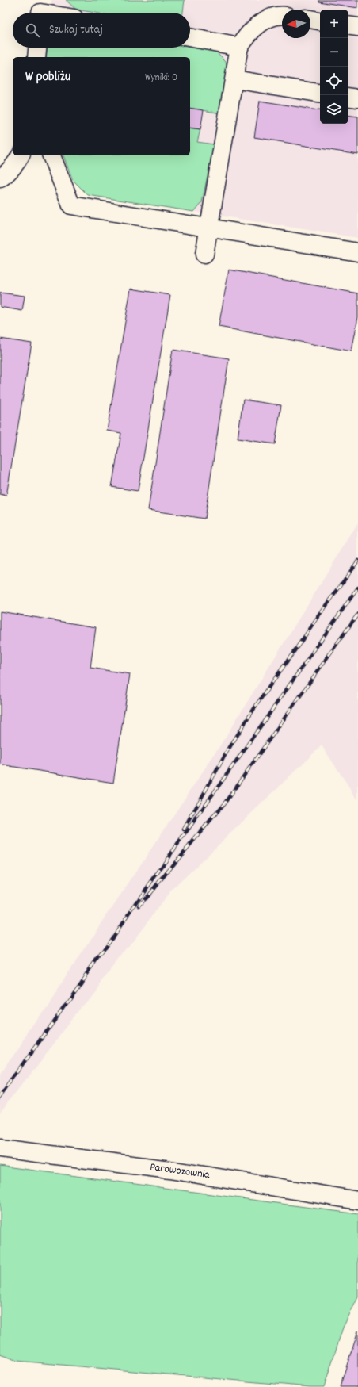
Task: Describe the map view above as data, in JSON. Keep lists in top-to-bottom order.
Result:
{
  "streets": {
    "street": ["Parowozownia"]
  },
  "north": "left",
  "page": {
    "map_buttons": ["+", "−"],
    "search": "Szukaj tutaj",
    "heading": ["W pobliżu", "Wyniki: 0"]
  }
}
